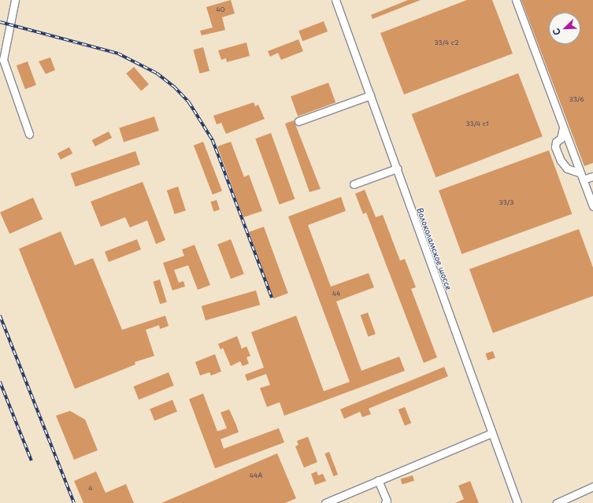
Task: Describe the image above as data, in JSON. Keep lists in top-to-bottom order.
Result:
{
  "streets": {
    "street": ["Волоколамское шоссе"]
  },
  "house_numbers": [
    "40",
    "33/4 с2",
    "33/6",
    "33/4 с1",
    "33/3",
    "44",
    "44А",
    "4"
  ],
  "north": "bottom left"
}
